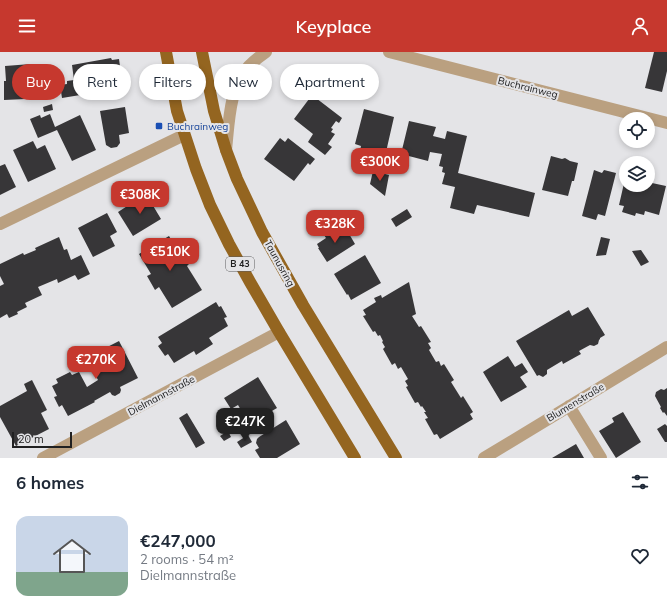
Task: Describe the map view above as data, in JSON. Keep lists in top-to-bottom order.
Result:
{
  "streets": {
    "main road": ["Taunusring", "B 43"],
    "street": ["Buchrainweg", "Dielmannstraße", "Blumenstraße"]
  },
  "crossings": [
    ["B 43", "Dielmannstraße"]
  ],
  "places": {
    "transit": ["Buchrainweg"]
  },
  "scale_bar": "20 m",
  "page": {
    "header": "Keyplace",
    "chip": [
      "Buy",
      "Rent",
      "Filters",
      "New",
      "Apartment"
    ],
    "price": [
      "€300K",
      "€308K",
      "€328K",
      "€510K",
      "€270K",
      "€247K"
    ],
    "scale": "20 m",
    "heading": "6 homes",
    "list": [
      {
        "name": "€247,000",
        "note": "2 rooms · 54 m² · Dielmannstraße"
      }
    ]
  }
}
